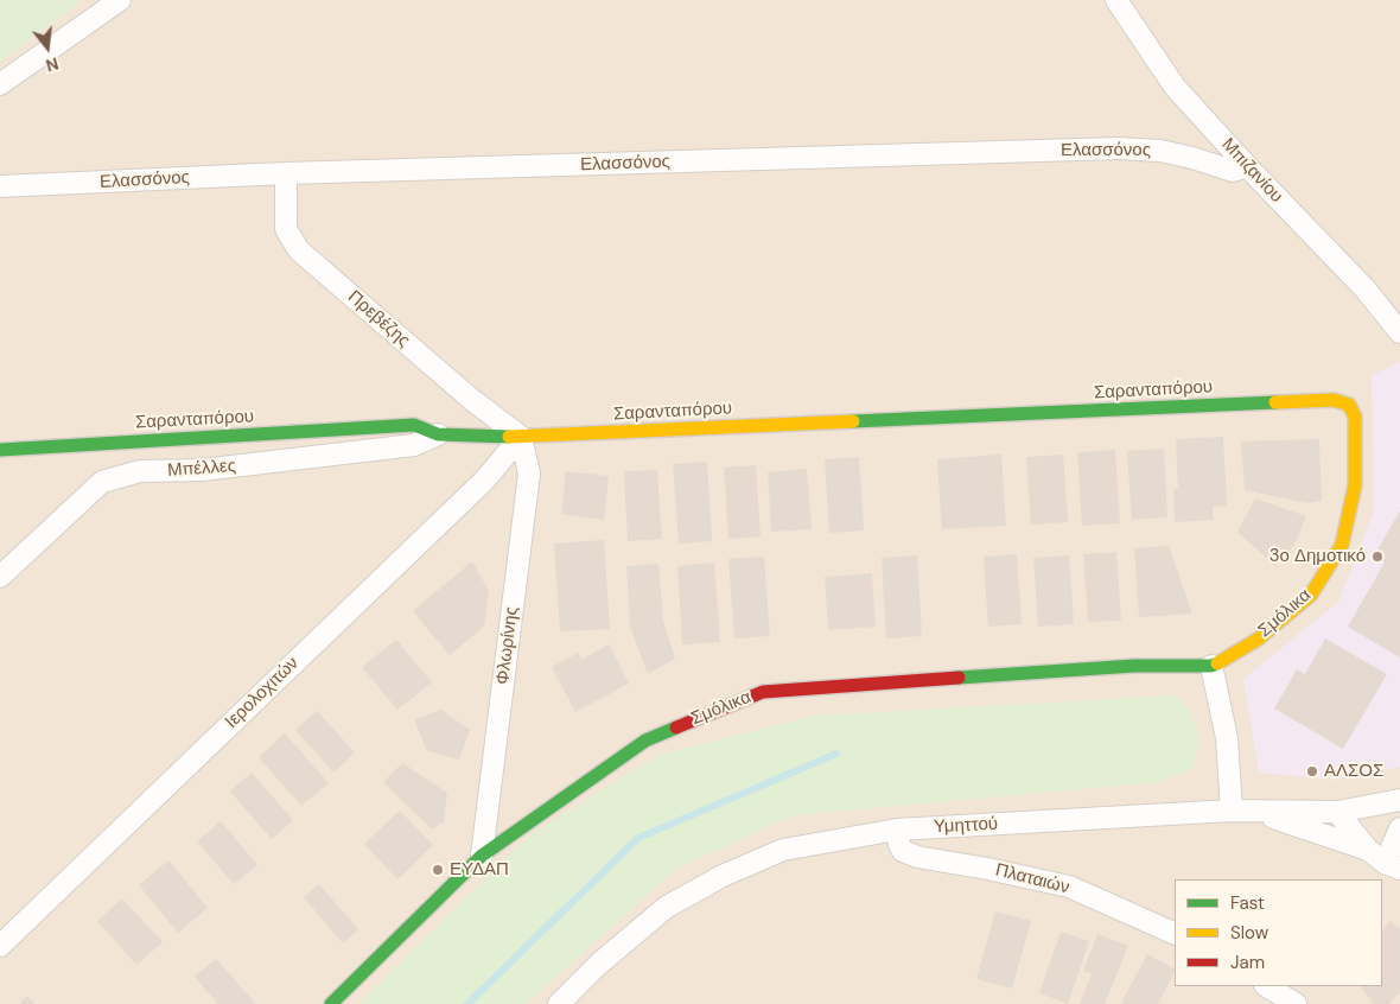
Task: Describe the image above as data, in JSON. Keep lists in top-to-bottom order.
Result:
{
  "streets": {
    "street": [
      "Ελασσόνος",
      "Μπιζανίου",
      "Πρεβέζης",
      "Σαρανταπόρου",
      "Μπέλλες",
      "Σμόλικα",
      "Φλωρίνης",
      "Ιερολοχιτών",
      "Υμηττού",
      "Πλαταιών"
    ]
  },
  "crossings": [
    ["Ελασσόνος", "Μπιζανίου"],
    ["Ελασσόνος", "Πρεβέζης"],
    ["Πρεβέζης", "Σαρανταπόρου"],
    ["Πρεβέζης", "Φλωρίνης"],
    ["Πρεβέζης", "Ιερολοχιτών"],
    ["Σαρανταπόρου", "Μπέλλες"],
    ["Σαρανταπόρου", "Σμόλικα"],
    ["Σαρανταπόρου", "Φλωρίνης"],
    ["Σαρανταπόρου", "Ιερολοχιτών"],
    ["Σμόλικα", "Φλωρίνης"],
    ["Φλωρίνης", "Ιερολοχιτών"],
    ["Υμηττού", "Πλαταιών"]
  ],
  "places": ["3ο Δημοτικό", "ΑΛΣΟΣ", "ΕΥΔΑΠ"],
  "legend": ["Fast", "Slow", "Jam"],
  "north": "bottom"
}
